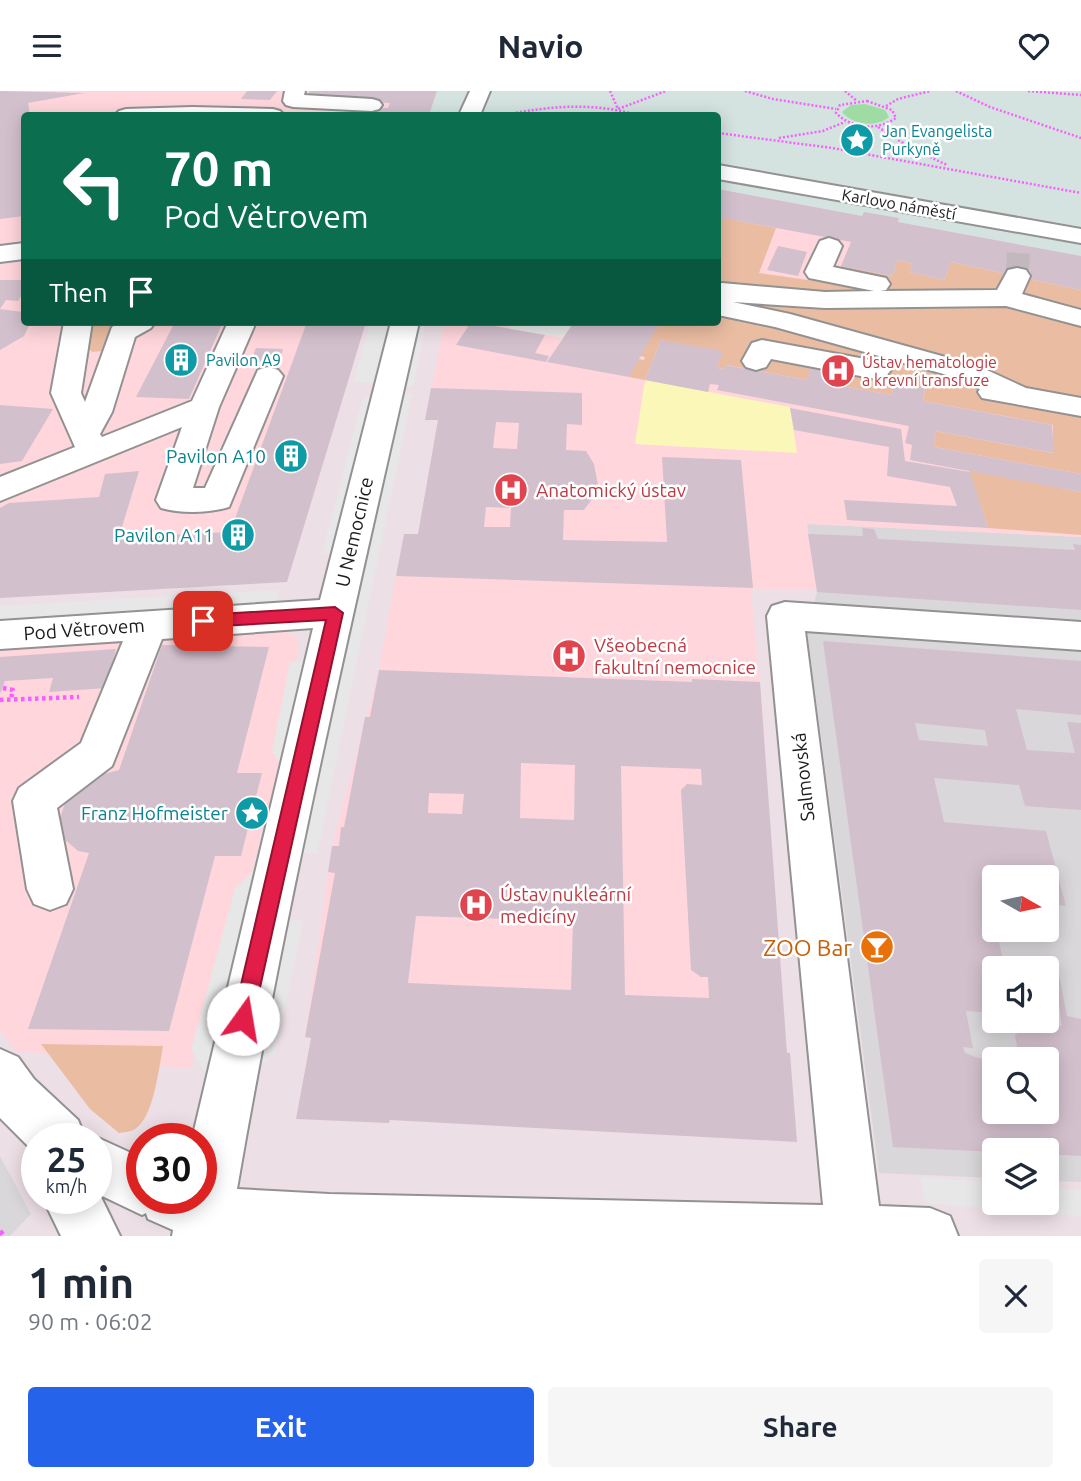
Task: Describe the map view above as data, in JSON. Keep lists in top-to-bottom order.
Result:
{
  "streets": {
    "street": [
      "Karlovo náměstí",
      "U Nemocnice",
      "Pod Větrovem",
      "Salmovská"
    ]
  },
  "crossings": [
    ["U Nemocnice", "Pod Větrovem"]
  ],
  "places": {
    "place": ["Jan Evangelista Purkyně", "Franz Hofmeister"],
    "building": ["Pavilon A9", "Pavilon A10", "Pavilon A11"],
    "hospital": [
      "Ústav hematologie a krevní transfuze",
      "Anatomický ústav",
      "Všeobecná fakultní nemocnice",
      "Ústav nukleární medicíny"
    ],
    "bar": ["ZOO Bar"]
  },
  "north": "right",
  "page": {
    "header": "Navio",
    "turn": ["70 m", "Pod Větrovem"],
    "then": "Then",
    "speed": "25 km/h",
    "limit": "30",
    "heading": ["1 min", "90 m · 06:02"],
    "buttons": ["Exit", "Share"]
  }
}
